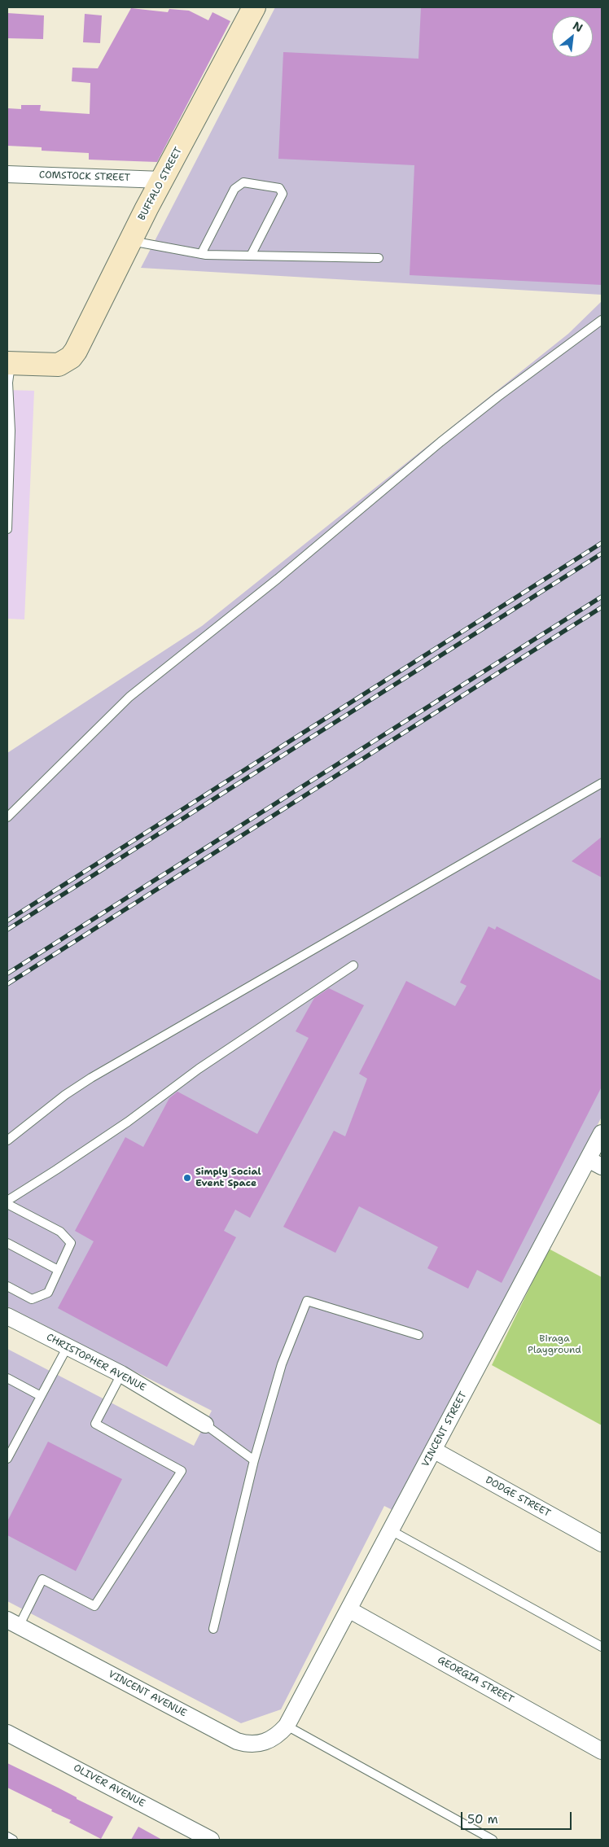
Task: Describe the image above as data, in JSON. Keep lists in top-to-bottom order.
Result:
{
  "streets": {
    "street": [
      "COMSTOCK STREET",
      "BUFFALO STREET",
      "CHRISTOPHER AVENUE",
      "VINCENT STREET",
      "DODGE STREET",
      "GEORGIA STREET",
      "VINCENT AVENUE",
      "OLIVER AVENUE"
    ]
  },
  "crossings": [
    ["COMSTOCK STREET", "BUFFALO STREET"],
    ["VINCENT STREET", "DODGE STREET"],
    ["VINCENT STREET", "GEORGIA STREET"],
    ["VINCENT STREET", "VINCENT AVENUE"]
  ],
  "parks": ["Biraga Playground"],
  "places": ["Simply Social Event Space"],
  "scale_bar": "50 m",
  "north": "top right"
}
